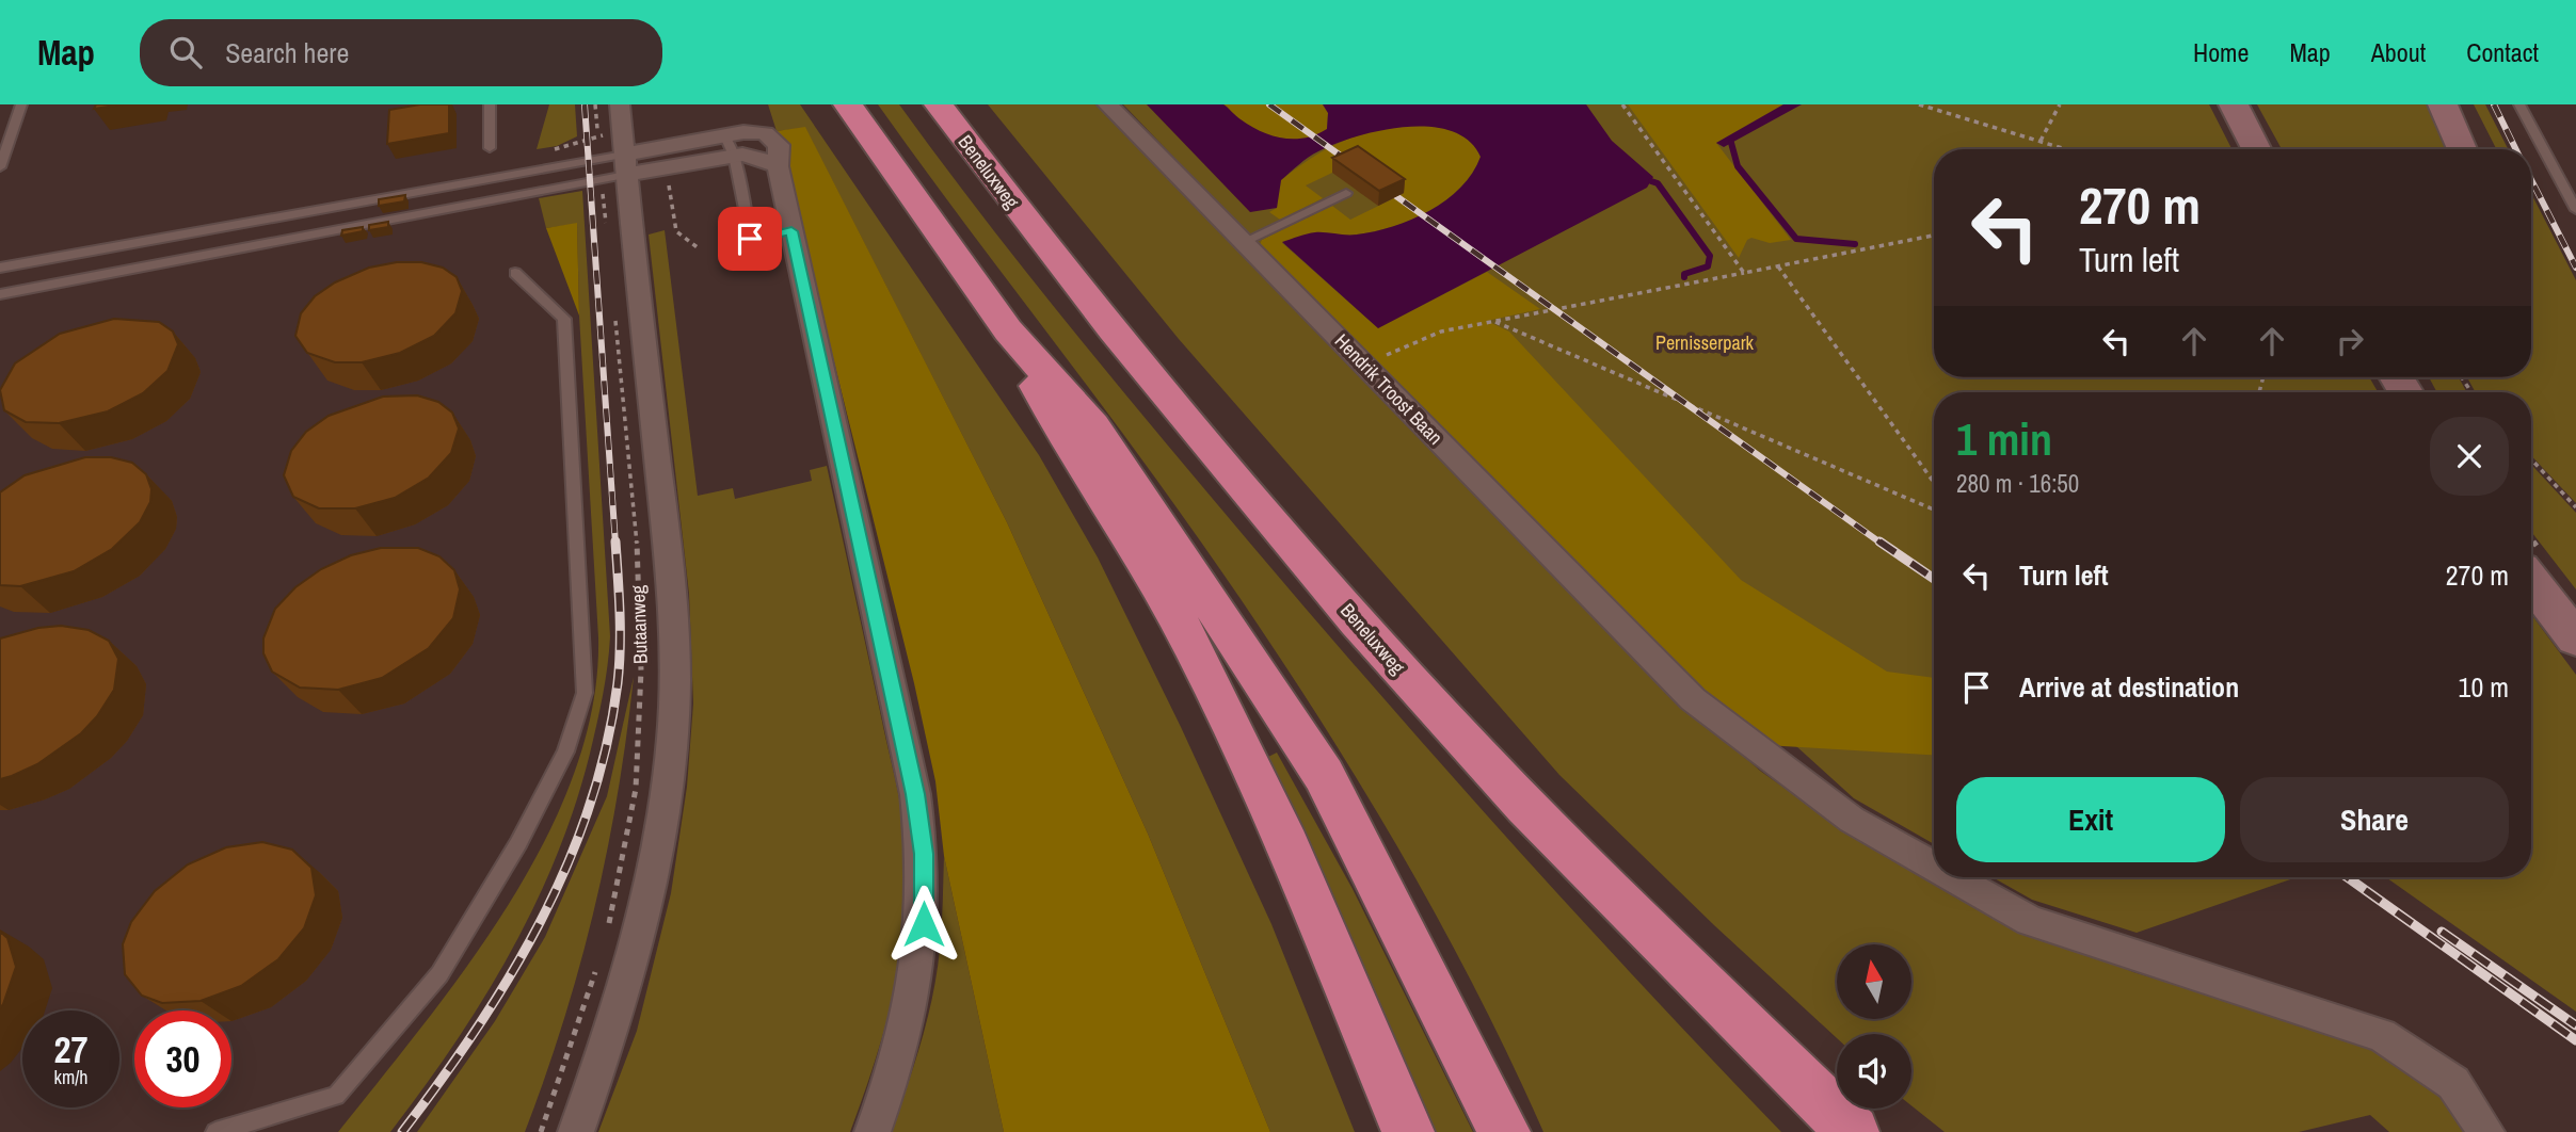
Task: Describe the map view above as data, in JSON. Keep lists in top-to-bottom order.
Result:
{
  "streets": {
    "highway": ["Beneluxweg"],
    "street": ["Hendrik Troost Baan", "Butaanweg"]
  },
  "parks": ["Pernisserpark"],
  "north": "top",
  "page": {
    "header": "Map",
    "search": "Search here",
    "nav": [
      "Home",
      "Map",
      "About",
      "Contact"
    ],
    "turn": ["270 m", "Turn left"],
    "heading": ["1 min", "280 m · 16:50"],
    "list": [
      {
        "name": "Turn left",
        "value": "270 m"
      },
      {
        "name": "Arrive at destination",
        "value": "10 m"
      }
    ],
    "buttons": ["Exit", "Share"],
    "speed": "27 km/h",
    "limit": "30"
  }
}
